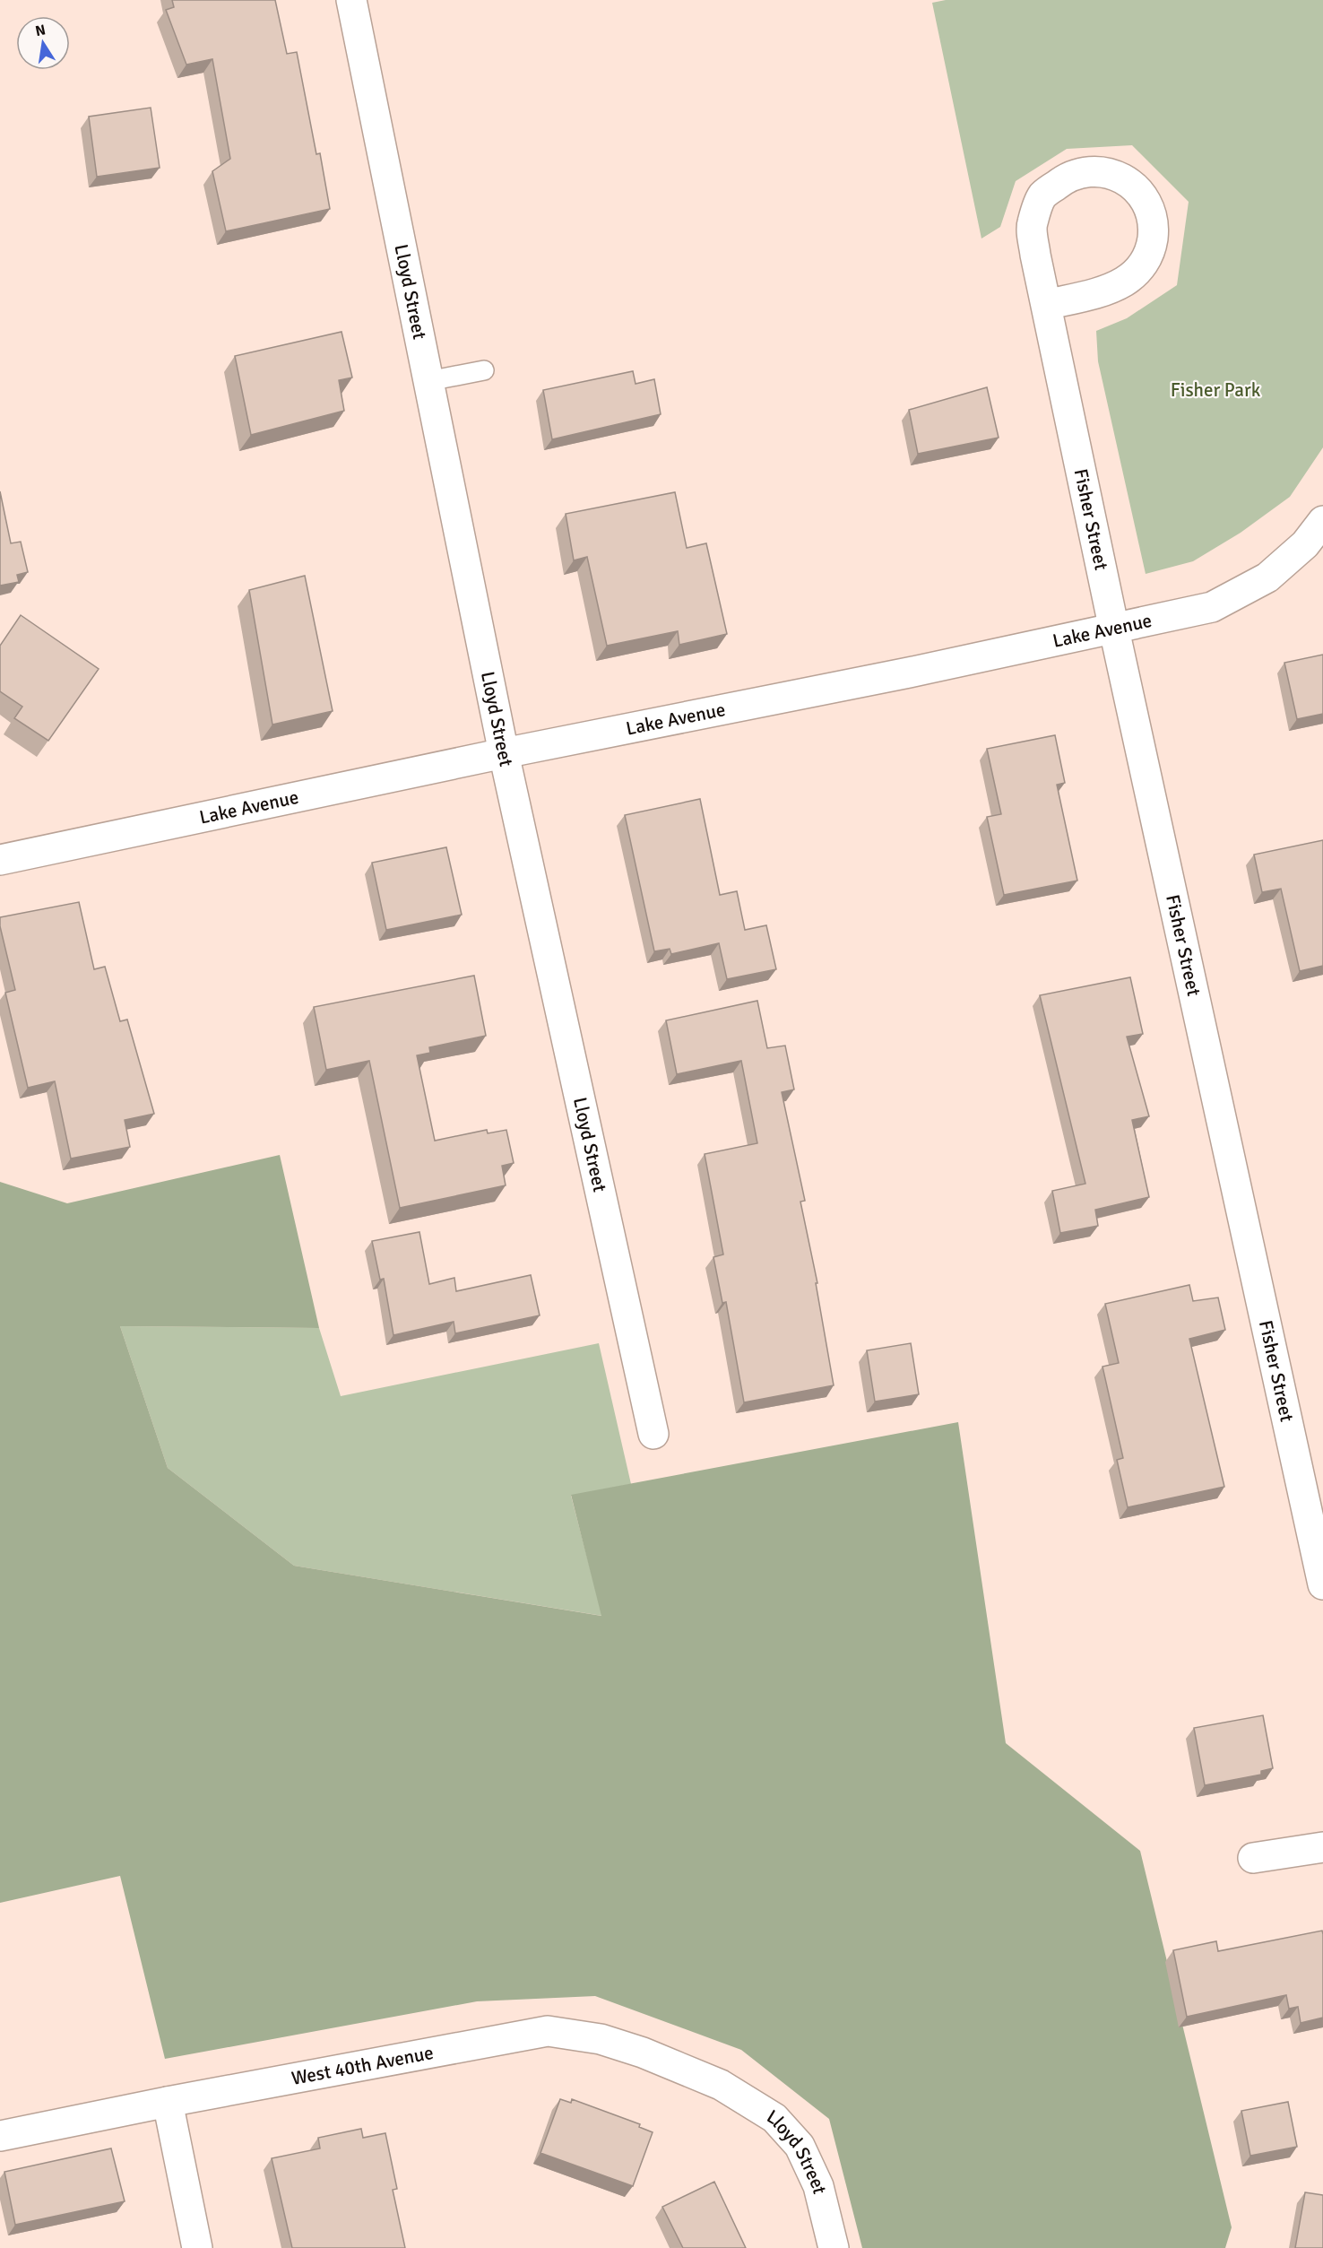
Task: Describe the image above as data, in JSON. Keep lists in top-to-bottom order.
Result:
{
  "streets": {
    "street": [
      "Lloyd Street",
      "Fisher Street",
      "Lake Avenue",
      "West 40th Avenue"
    ]
  },
  "crossings": [
    ["Lloyd Street", "Lake Avenue"],
    ["Lloyd Street", "West 40th Avenue"],
    ["Fisher Street", "Lake Avenue"]
  ],
  "parks": ["Fisher Park"],
  "north": "top"
}
